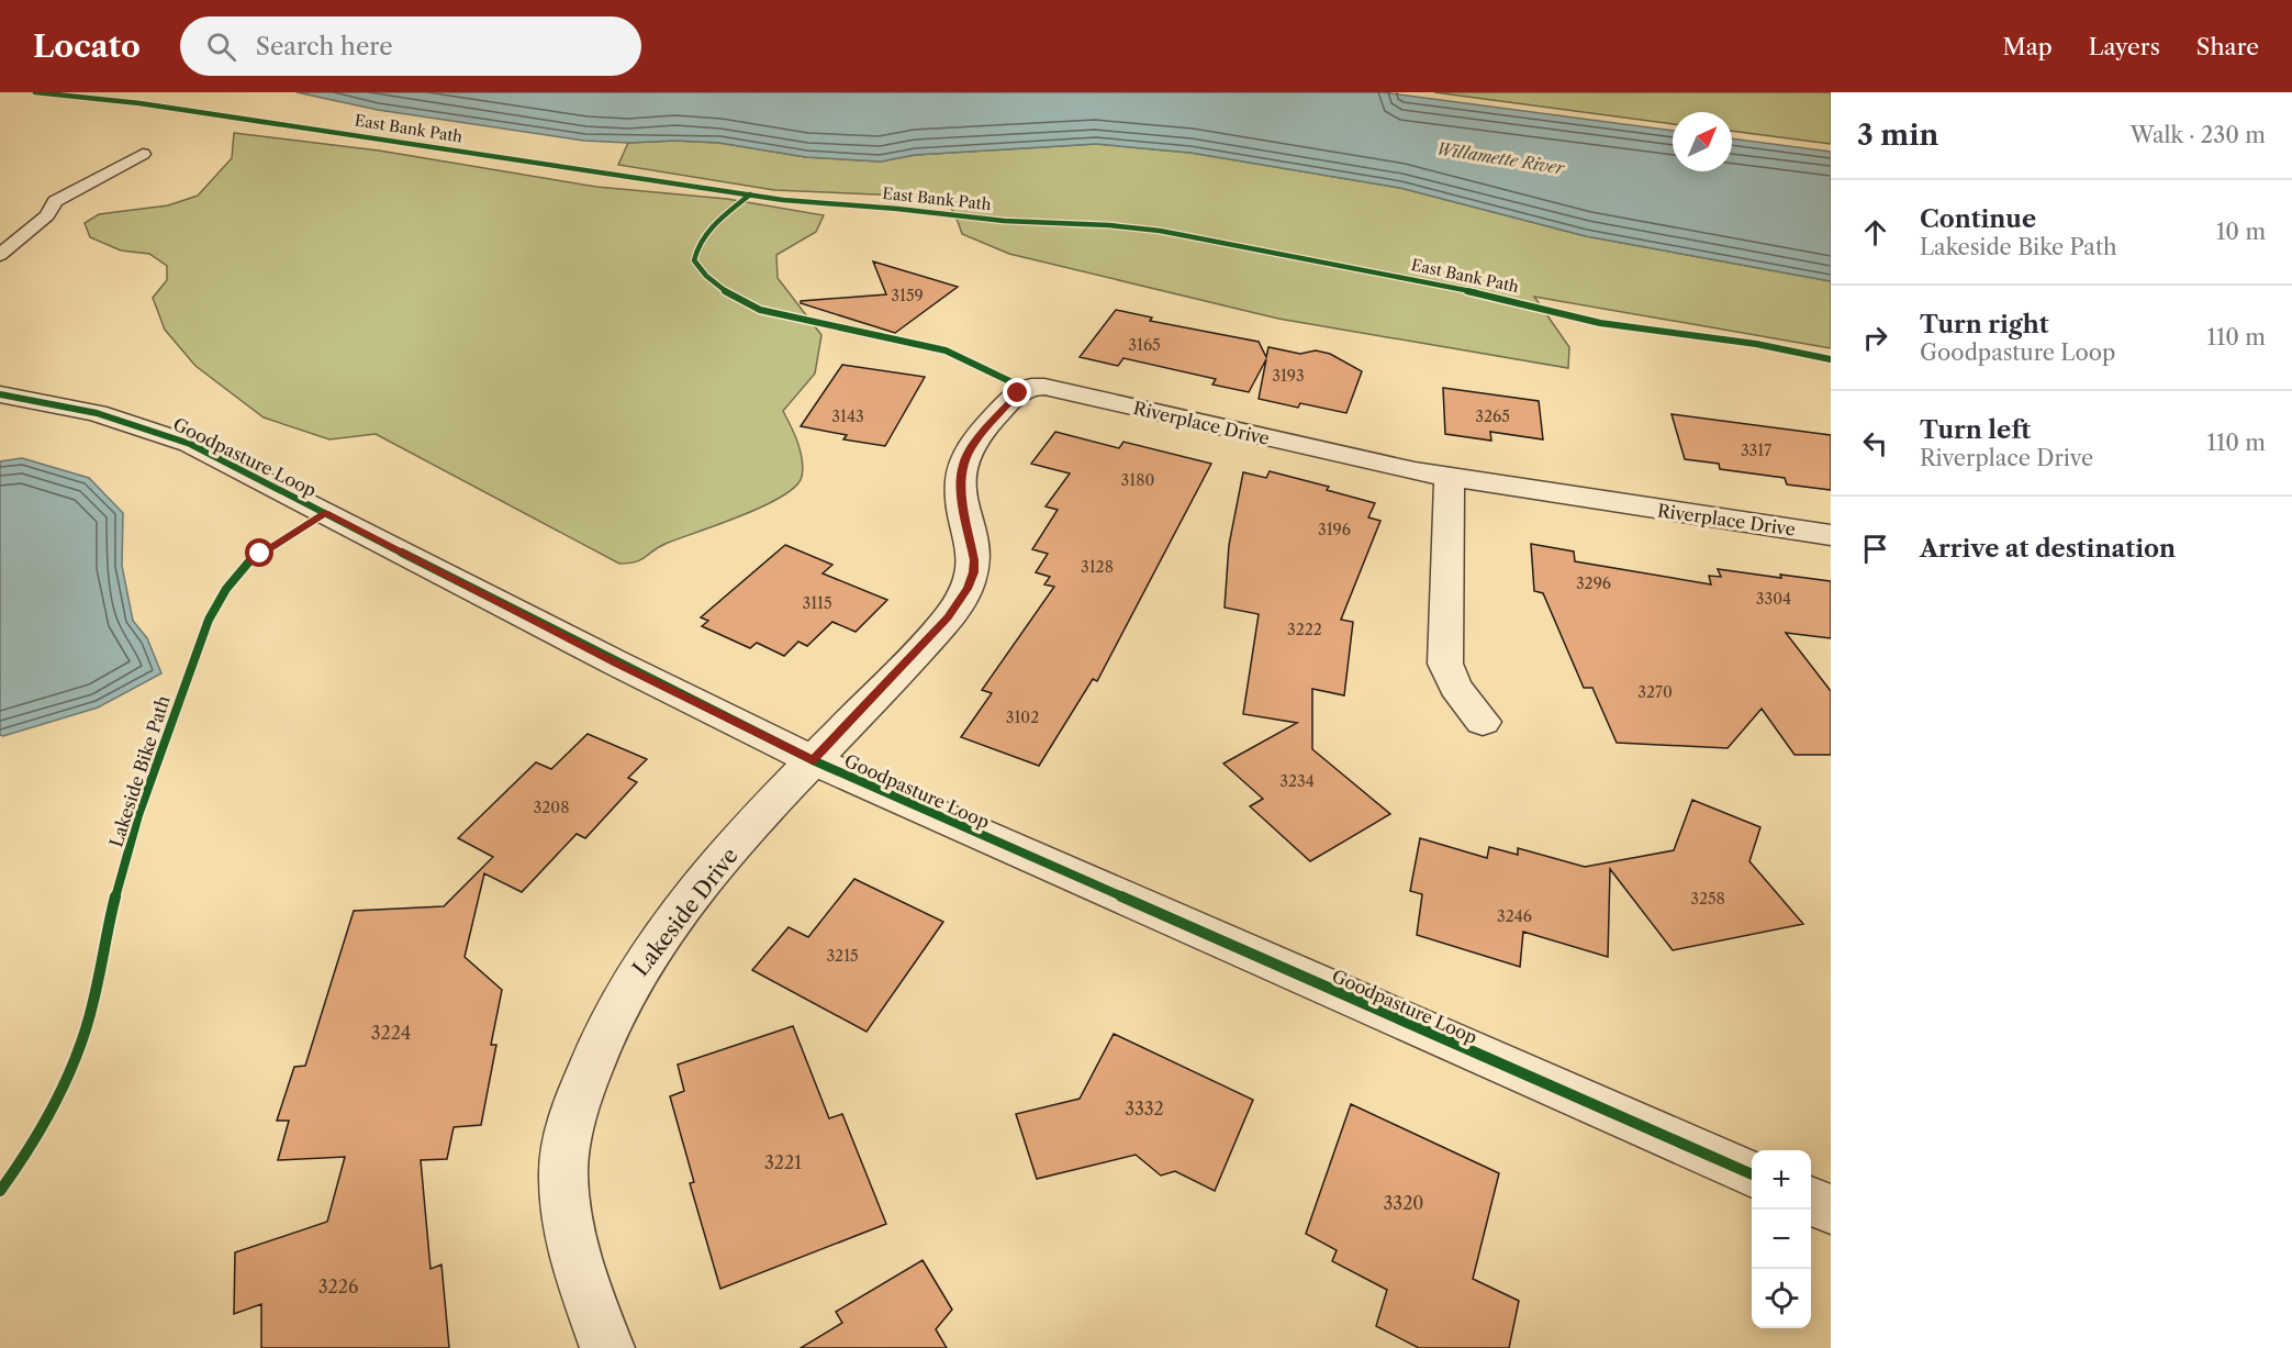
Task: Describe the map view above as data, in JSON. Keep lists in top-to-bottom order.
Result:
{
  "streets": {
    "street": ["Riverplace Drive", "Goodpasture Loop", "Lakeside Drive"],
    "cycle path": ["East Bank Path", "Lakeside Bike Path"]
  },
  "crossings": [
    ["Riverplace Drive", "Goodpasture Loop"],
    ["Riverplace Drive", "Lakeside Drive"],
    ["Goodpasture Loop", "Lakeside Drive"]
  ],
  "water": ["Willamette River"],
  "house_numbers": [
    "3159",
    "3165",
    "3193",
    "3143",
    "3265",
    "3317",
    "3180",
    "3196",
    "3128",
    "3296",
    "3304",
    "3115",
    "3222",
    "3270",
    "3102",
    "3234",
    "3208",
    "3258",
    "3246",
    "3215",
    "3224",
    "3332",
    "3221",
    "3320",
    "3226"
  ],
  "north": "top right",
  "page": {
    "header": "Locato",
    "search": "Search here",
    "nav": ["Map", "Layers", "Share"],
    "heading": ["3 min", "Walk · 230 m"],
    "list": [
      ["Continue", "Lakeside Bike Path", "10 m"],
      ["Turn right", "Goodpasture Loop", "110 m"],
      ["Turn left", "Riverplace Drive", "110 m"],
      "Arrive at destination"
    ],
    "map_buttons": ["+", "−"]
  }
}
